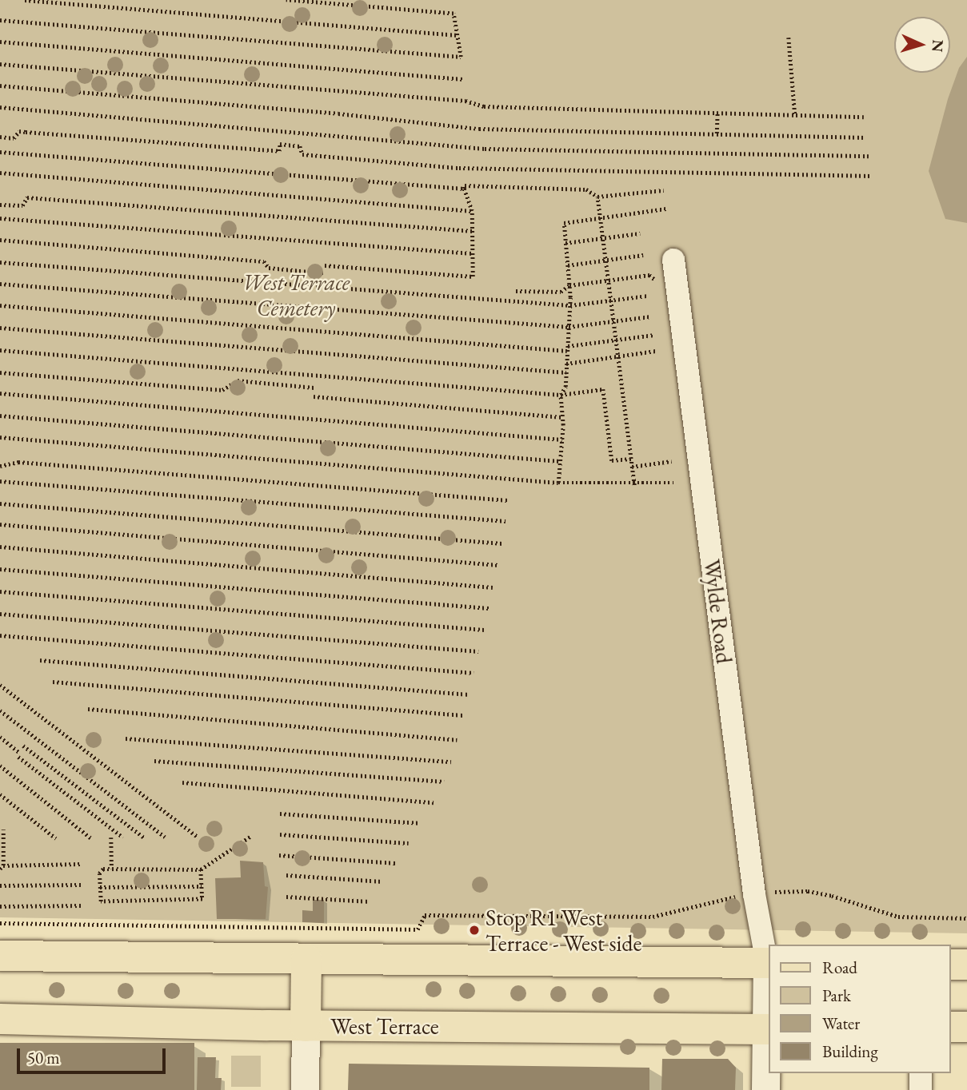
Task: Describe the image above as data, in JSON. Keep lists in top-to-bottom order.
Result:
{
  "streets": {
    "main road": ["West Terrace"],
    "street": ["Wylde Road"]
  },
  "parks": ["West Terrace Cemetery"],
  "places": ["Stop R1 West Terrace - West side"],
  "legend": [
    "Road",
    "Park",
    "Water",
    "Building"
  ],
  "scale_bar": "50 m",
  "north": "right"
}
